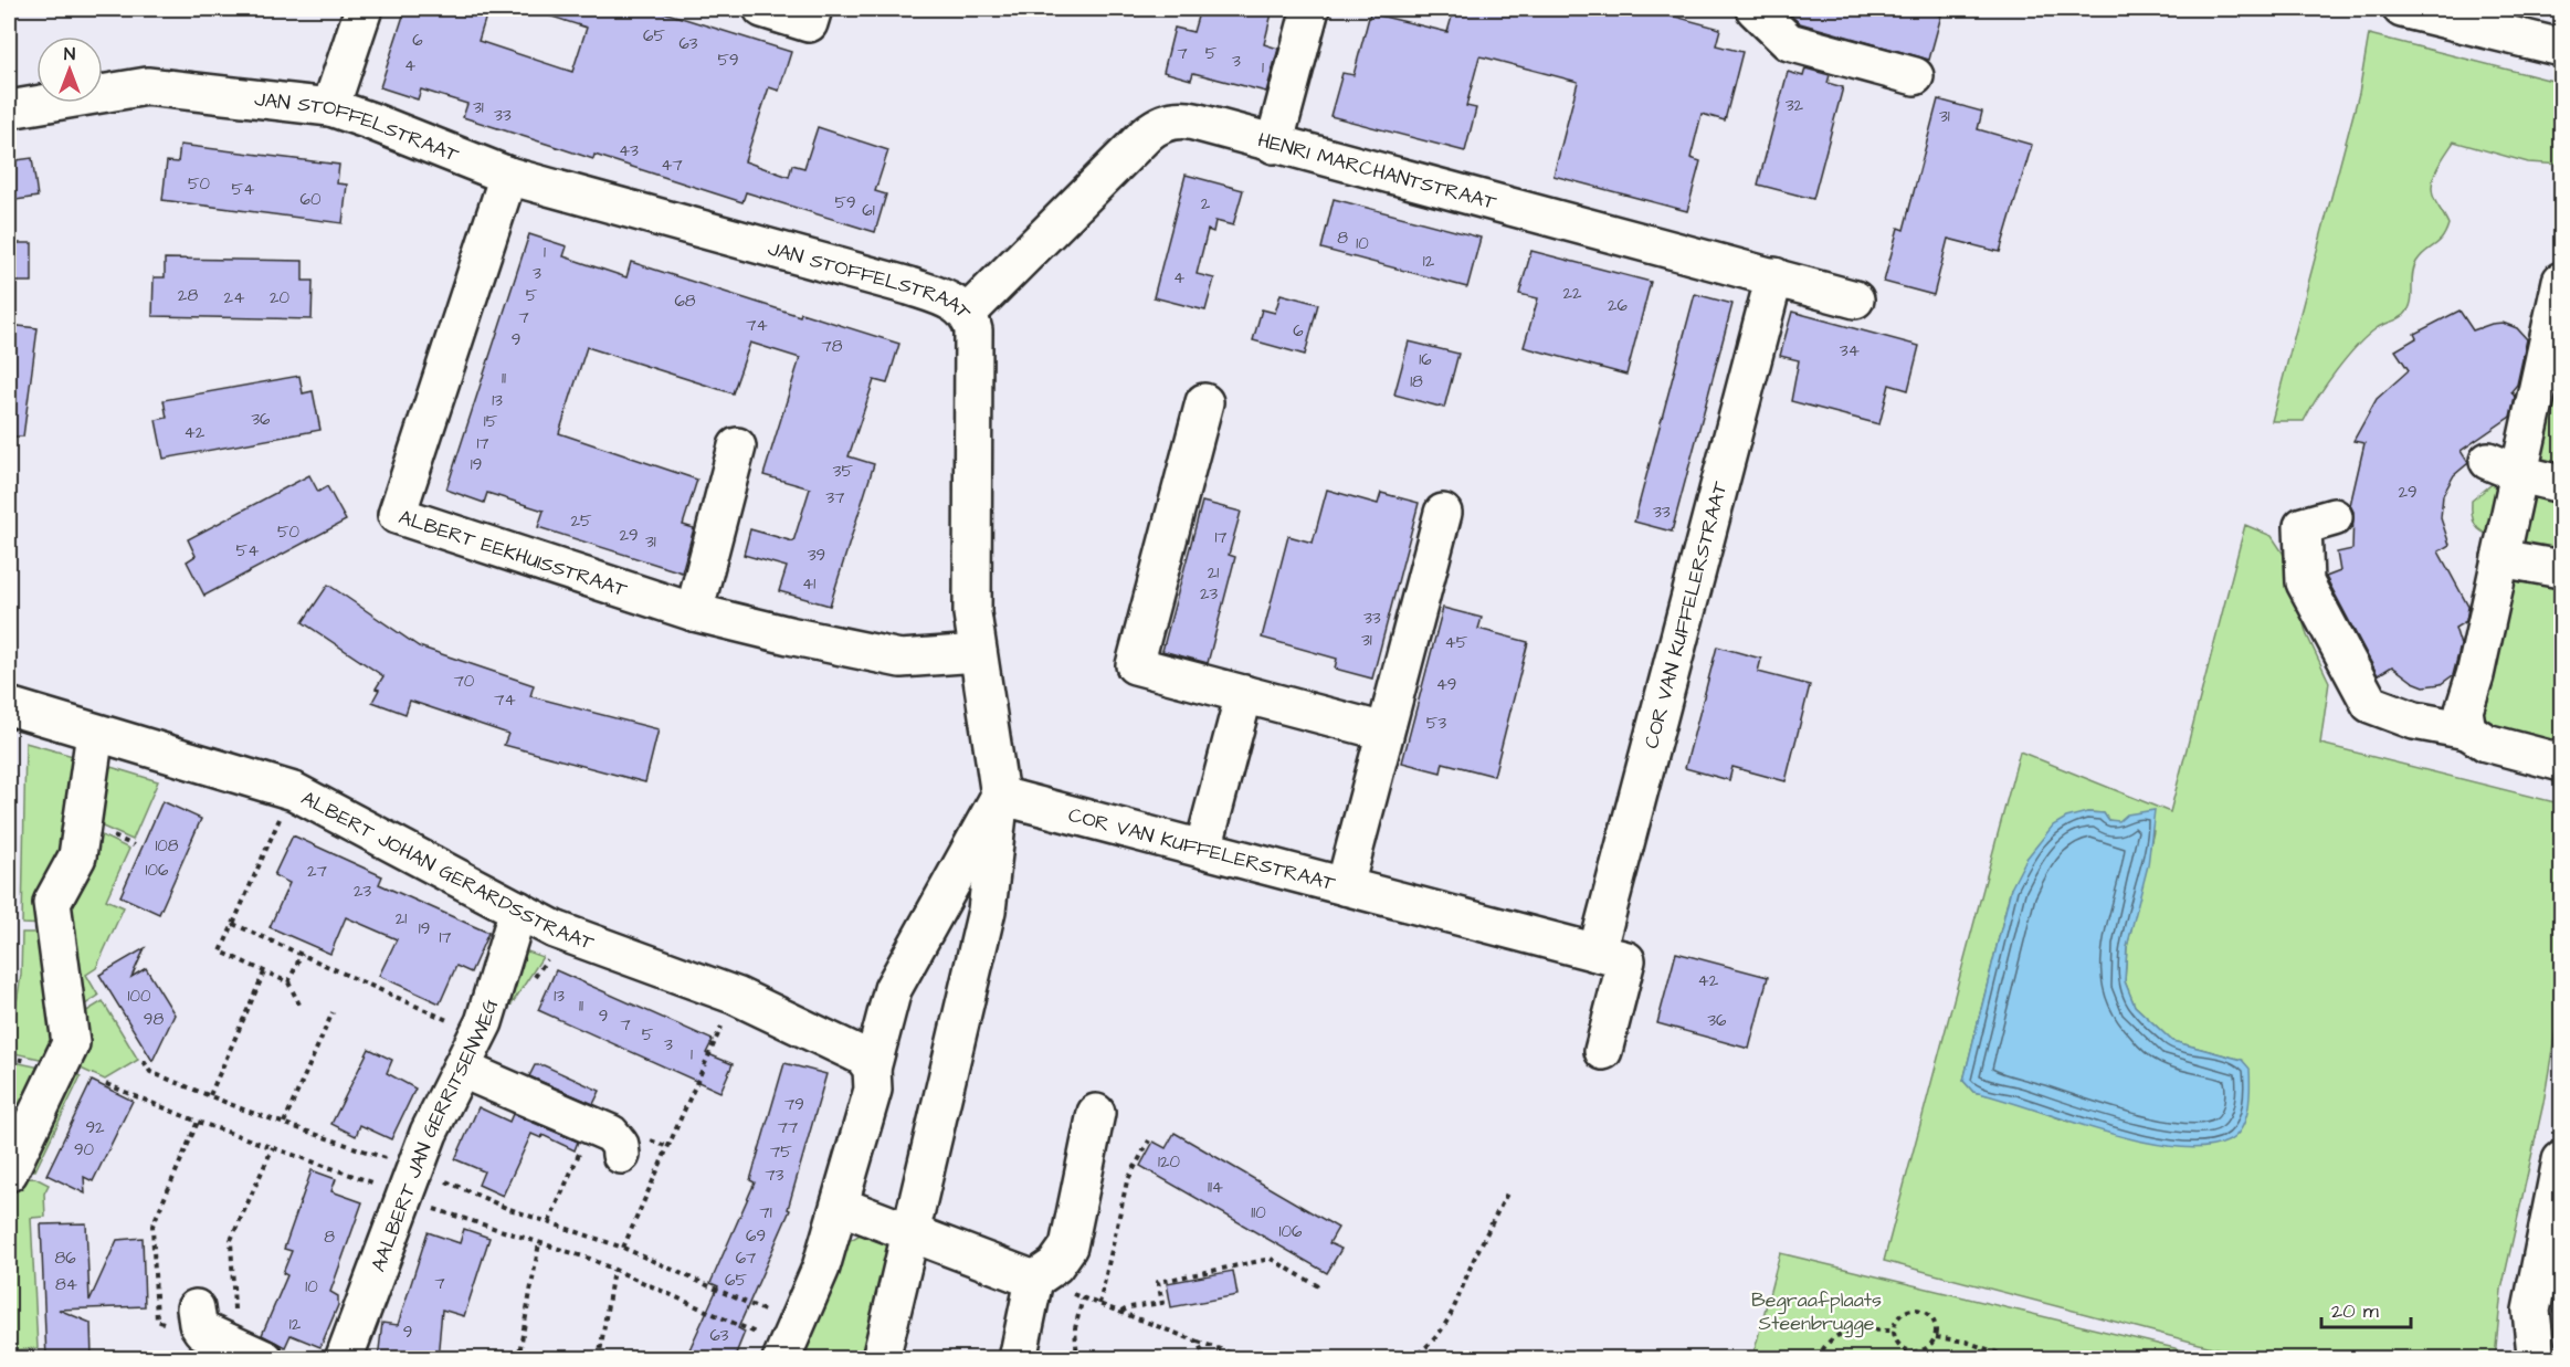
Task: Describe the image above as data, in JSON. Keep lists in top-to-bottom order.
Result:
{
  "streets": {
    "street": [
      "JAN STOFFELSTRAAT",
      "HENRI MARCHANTSTRAAT",
      "ALBERT EEKHUISSTRAAT",
      "COR VAN KUFFELERSTRAAT",
      "ALBERT JOHAN GERARDSSTRAAT",
      "AALBERT JAN GERRITSENWEG"
    ]
  },
  "crossings": [
    ["JAN STOFFELSTRAAT", "HENRI MARCHANTSTRAAT"],
    ["JAN STOFFELSTRAAT", "ALBERT EEKHUISSTRAAT"],
    ["JAN STOFFELSTRAAT", "COR VAN KUFFELERSTRAAT"],
    ["HENRI MARCHANTSTRAAT", "COR VAN KUFFELERSTRAAT"],
    ["ALBERT JOHAN GERARDSSTRAAT", "AALBERT JAN GERRITSENWEG"]
  ],
  "parks": ["Begraafplaats Steenbrugge"],
  "house_numbers": [
    "65",
    "6",
    "63",
    "7",
    "5",
    "59",
    "3",
    "4",
    "1",
    "32",
    "31",
    "33",
    "31",
    "43",
    "47",
    "50",
    "54",
    "60",
    "59",
    "2",
    "61",
    "8",
    "10",
    "1",
    "12",
    "3",
    "4",
    "22",
    "28",
    "5",
    "24",
    "20",
    "68",
    "26",
    "7",
    "74",
    "6",
    "9",
    "78",
    "34",
    "16",
    "11",
    "18",
    "13",
    "36",
    "15",
    "42",
    "17",
    "19",
    "35",
    "29",
    "37",
    "33",
    "25",
    "50",
    "29",
    "17",
    "31",
    "54",
    "39",
    "21",
    "41",
    "23",
    "33",
    "31",
    "45",
    "70",
    "49",
    "74",
    "53",
    "108",
    "106",
    "27",
    "23",
    "21",
    "19",
    "17",
    "42",
    "100",
    "13",
    "11",
    "9",
    "98",
    "36",
    "7",
    "5",
    "3",
    "1",
    "79",
    "92",
    "77",
    "90",
    "75",
    "120",
    "73",
    "114",
    "71",
    "110",
    "106",
    "69",
    "8",
    "86",
    "67",
    "65",
    "7",
    "84",
    "10",
    "12",
    "9",
    "63"
  ],
  "scale_bar": "20 m",
  "north": "top"
}
